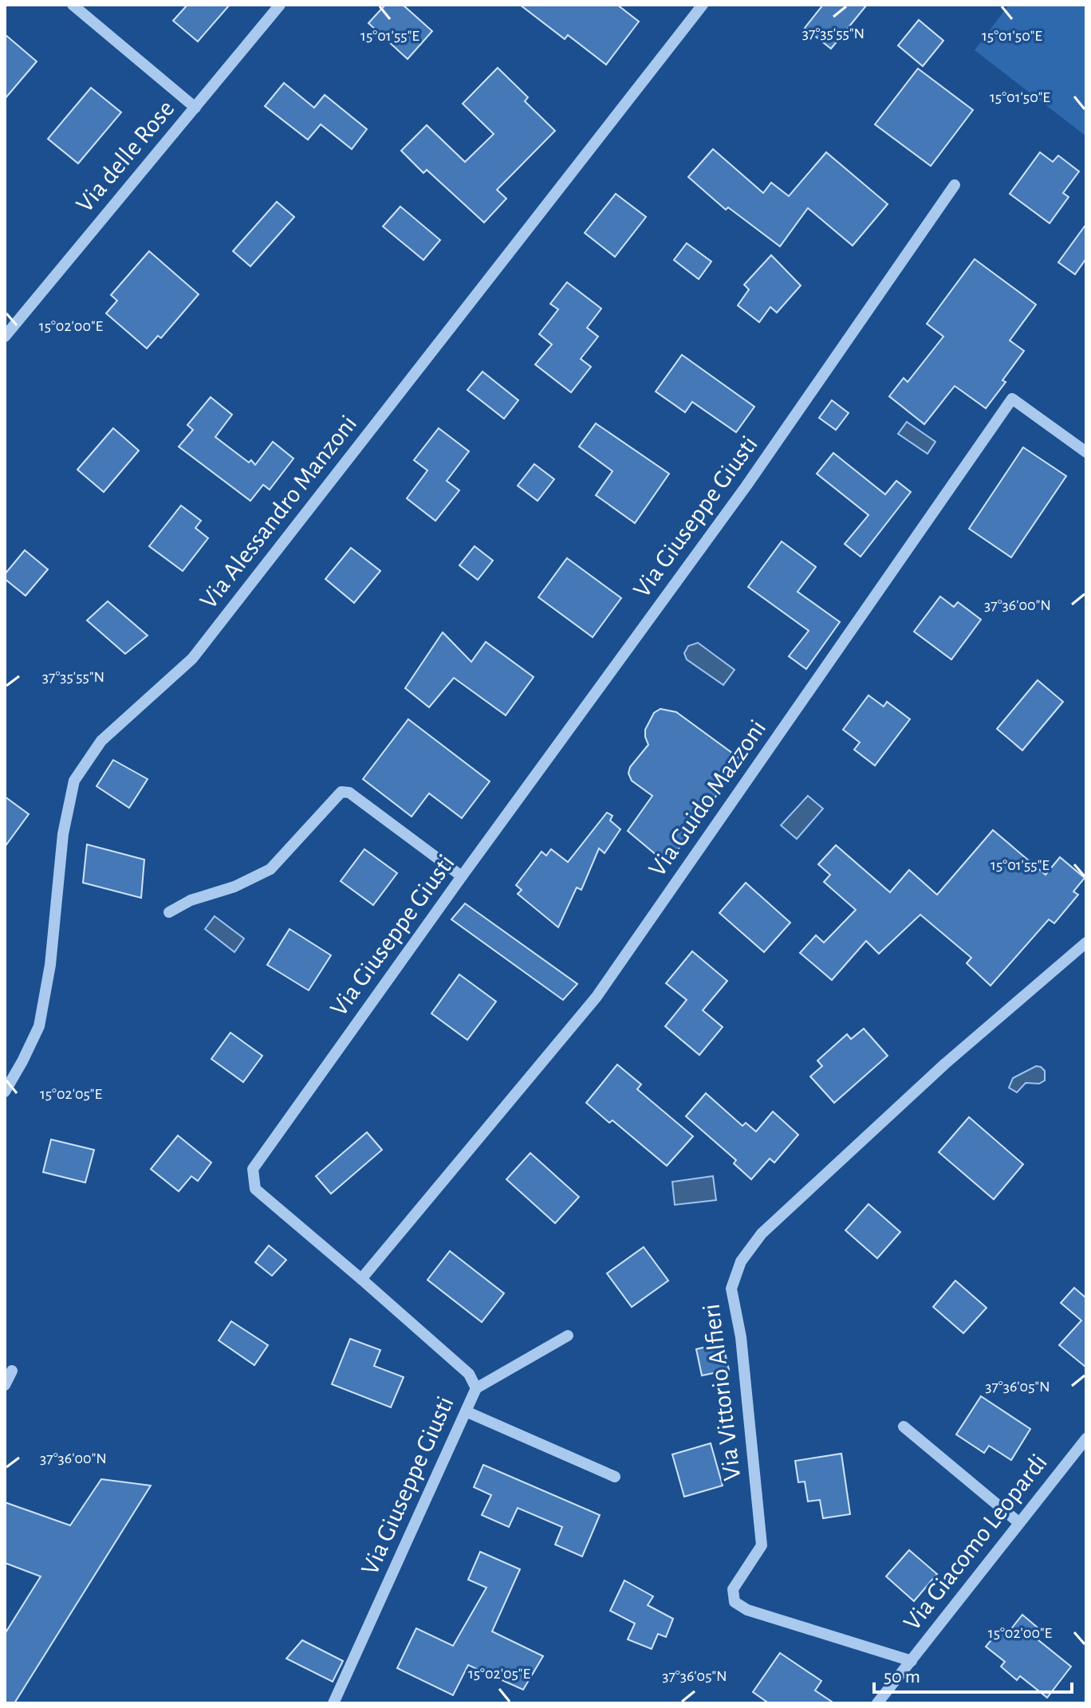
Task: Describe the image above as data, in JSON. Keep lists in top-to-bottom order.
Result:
{
  "streets": {
    "street": [
      "Via delle Rose",
      "Via Alessandro Manzoni",
      "Via Giuseppe Giusti",
      "Via Guido Mazzoni",
      "Via Vittorio Alfieri",
      "Via Giacomo Leopardi"
    ]
  },
  "crossings": [
    ["Via Giuseppe Giusti", "Via Guido Mazzoni"],
    ["Via Vittorio Alfieri", "Via Giacomo Leopardi"]
  ],
  "scale_bar": "50 m",
  "coordinates": [
    "37°35'55\"N",
    "15°01'55\"E",
    "15°01'50\"E",
    "15°02'00\"E",
    "37°36'00\"N",
    "15°02'05\"E",
    "37°36'05\"N"
  ]
}
